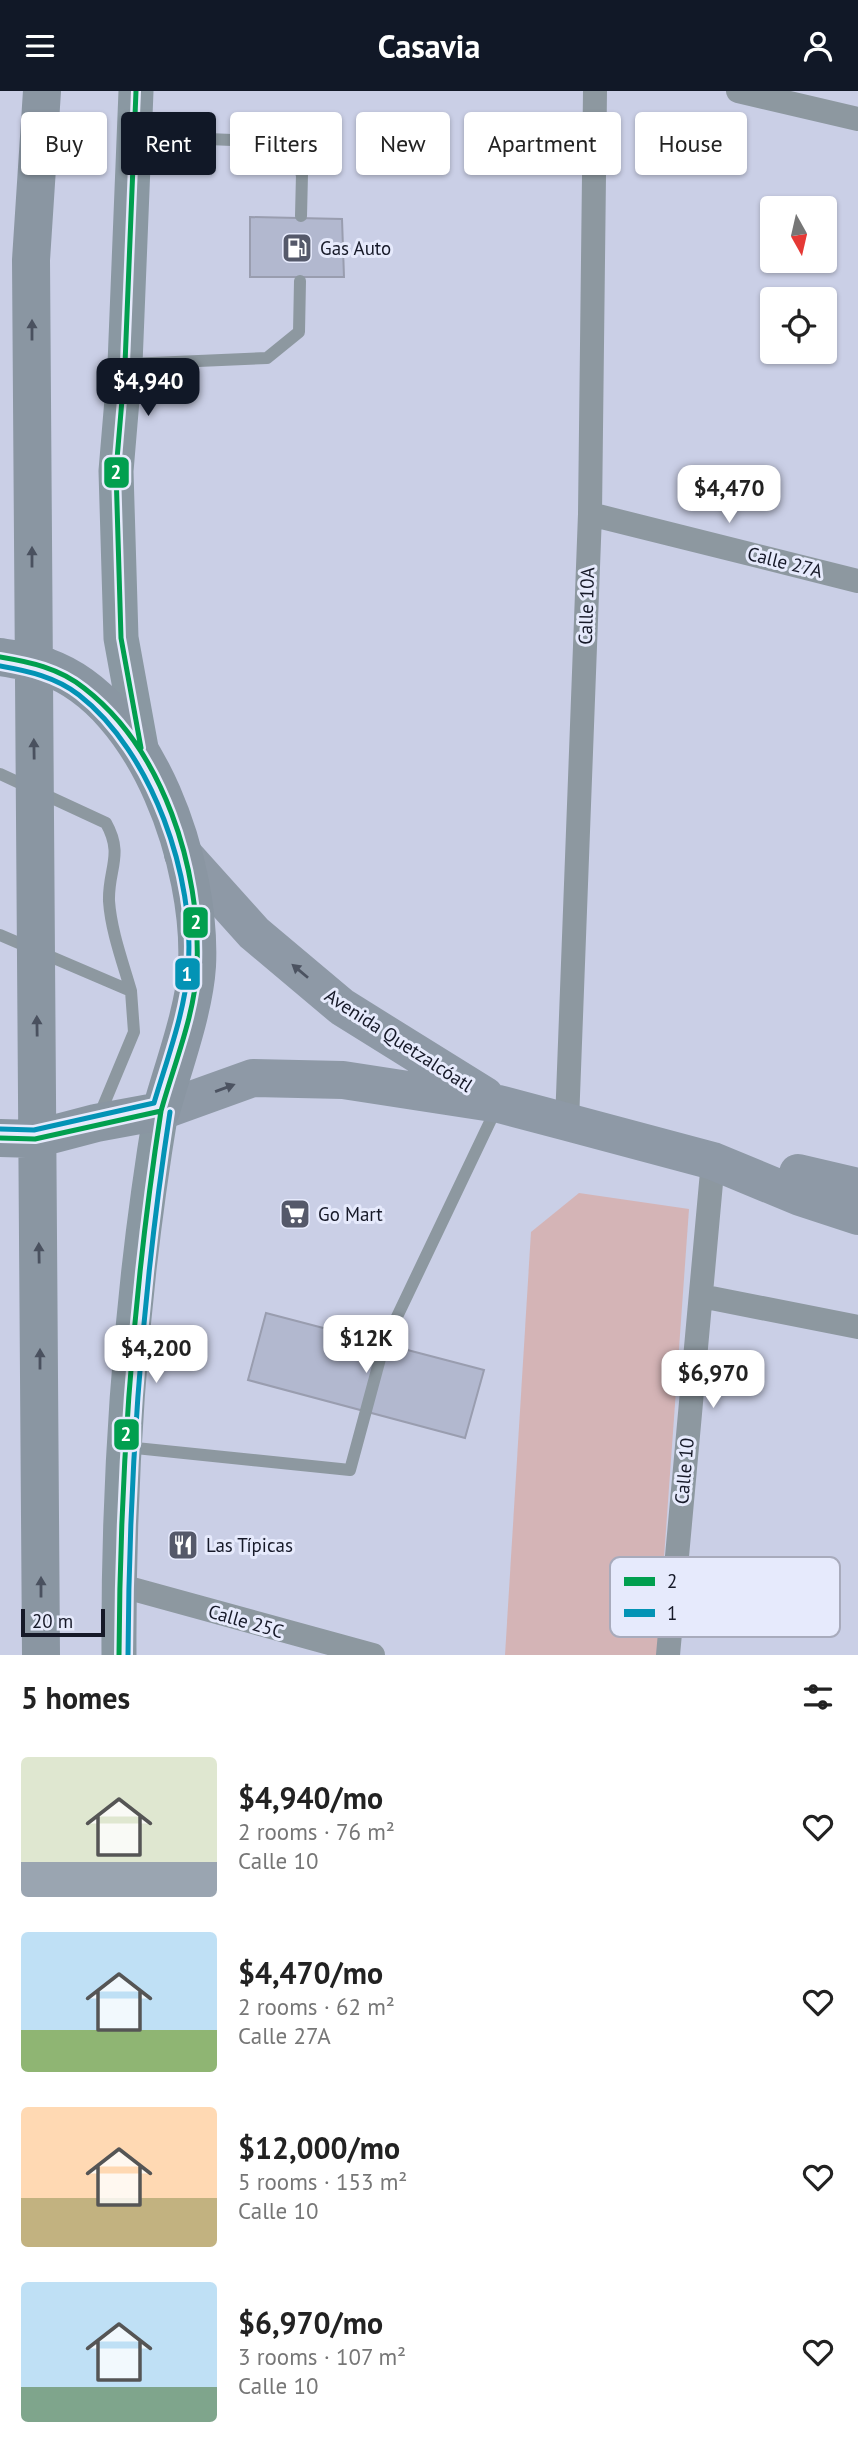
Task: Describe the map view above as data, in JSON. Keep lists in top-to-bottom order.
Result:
{
  "streets": {
    "main road": ["Avenida Quetzalcóatl"],
    "street": [
      "Calle 27A",
      "Calle 10A",
      "Calle 10",
      "Calle 25C"
    ]
  },
  "crossings": [
    ["Calle 27A", "Calle 10A"],
    ["Calle 10A", "Avenida Quetzalcóatl"],
    ["Avenida Quetzalcóatl", "Calle 10"]
  ],
  "places": {
    "fuel station": ["Gas Auto"],
    "supermarket": ["Go Mart"],
    "restaurant": ["Las Típicas"]
  },
  "lines": ["transit line 2", "transit line 1"],
  "legend": ["2", "1"],
  "scale_bar": "20 m",
  "north": "bottom",
  "page": {
    "header": "Casavia",
    "chip": [
      "Buy",
      "Rent",
      "Filters",
      "New",
      "Apartment",
      "House"
    ],
    "price": [
      "$4,940",
      "$4,470",
      "$12K",
      "$4,200",
      "$6,970"
    ],
    "scale": "20 m",
    "heading": "5 homes",
    "list": [
      {
        "name": "$4,940/mo",
        "note": "2 rooms · 76 m² · Calle 10"
      },
      {
        "name": "$4,470/mo",
        "note": "2 rooms · 62 m² · Calle 27A"
      },
      {
        "name": "$12,000/mo",
        "note": "5 rooms · 153 m² · Calle 10"
      },
      {
        "name": "$6,970/mo",
        "note": "3 rooms · 107 m² · Calle 10"
      }
    ]
  }
}
